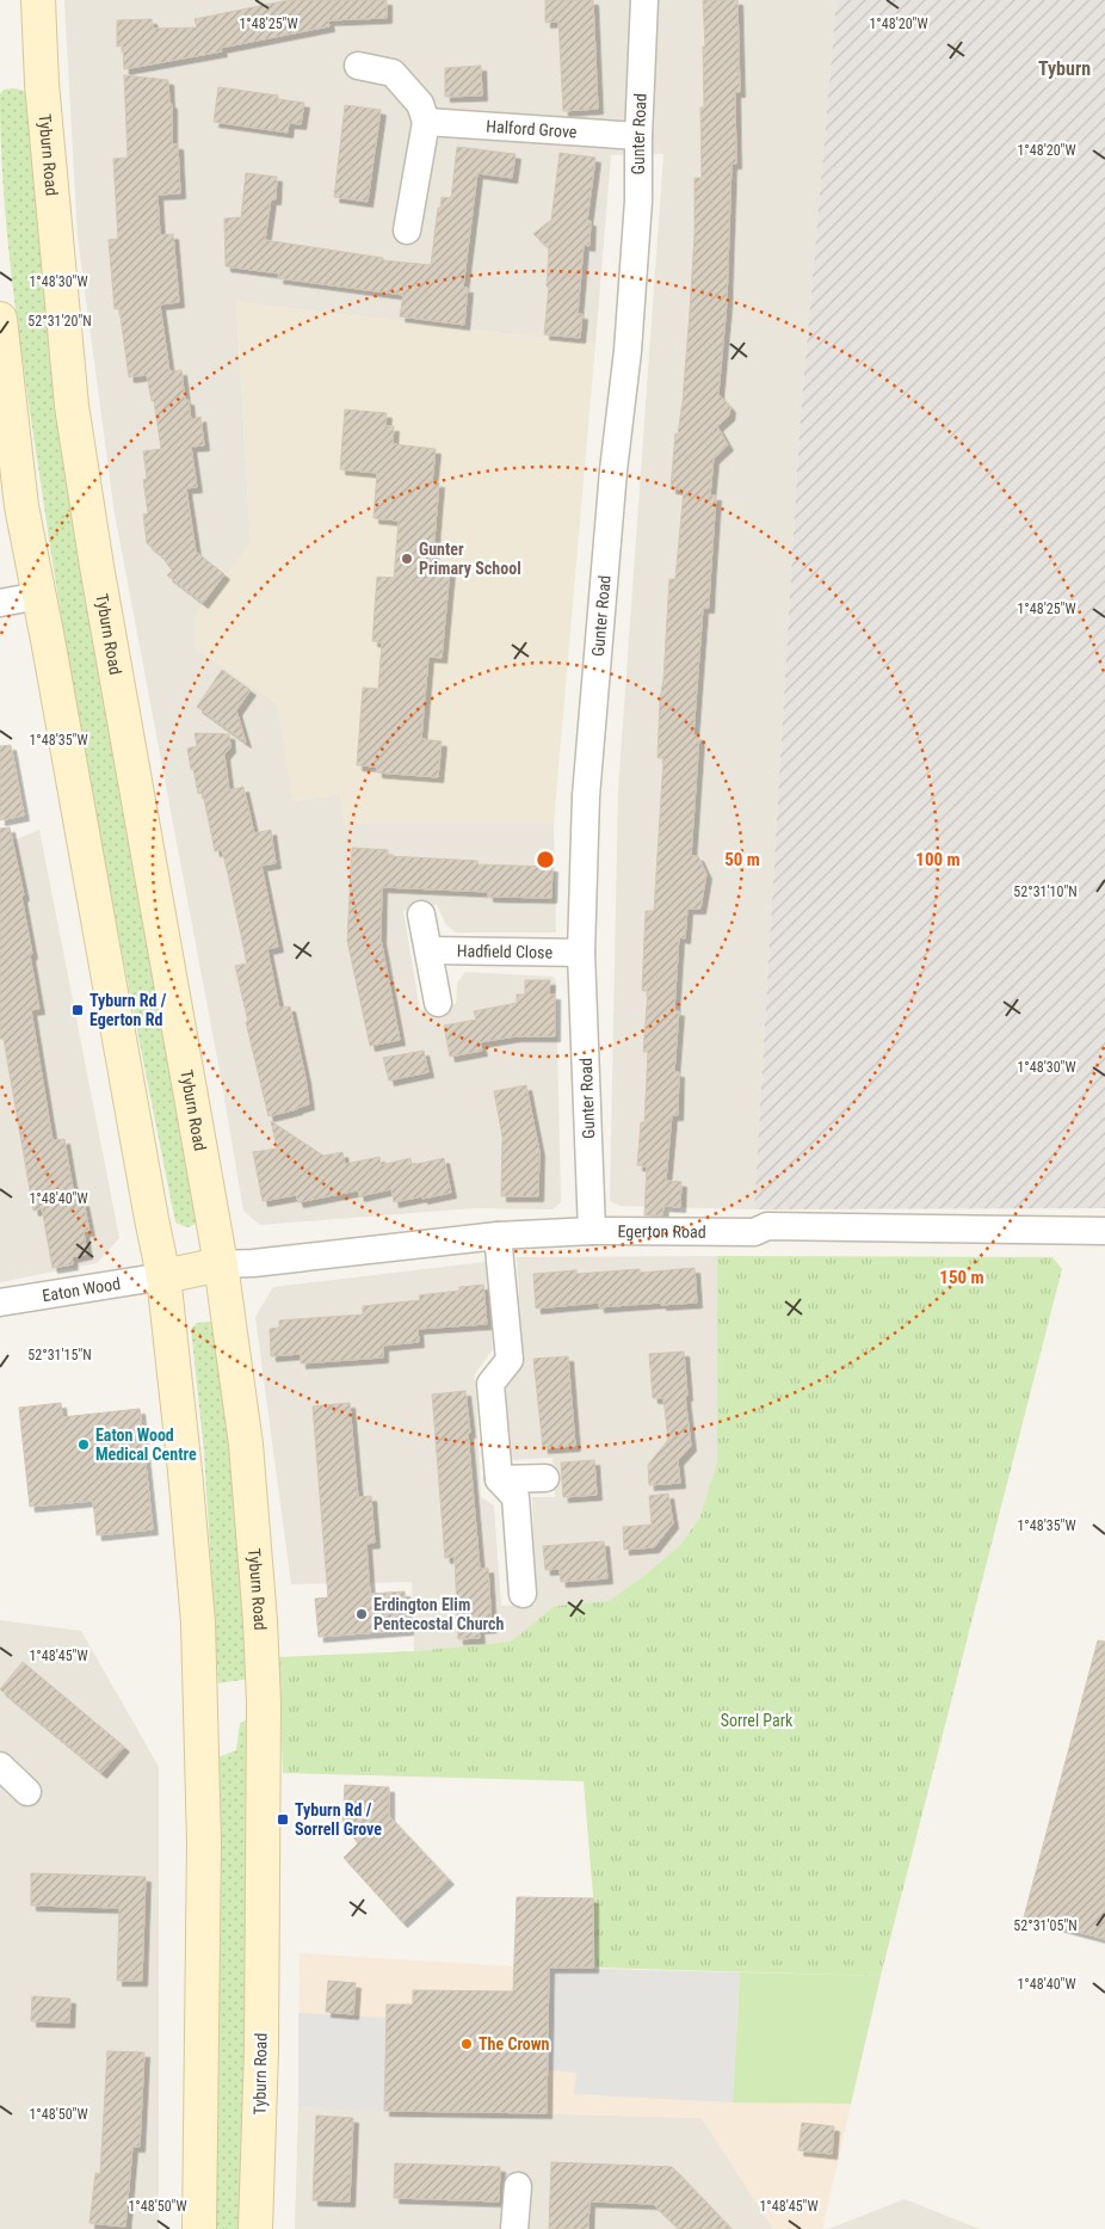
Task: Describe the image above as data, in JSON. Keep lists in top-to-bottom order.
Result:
{
  "streets": {
    "main road": ["Tyburn Road"],
    "street": [
      "Halford Grove",
      "Gunter Road",
      "Hadfield Close",
      "Egerton Road",
      "Eaton Wood"
    ]
  },
  "crossings": [
    ["Halford Grove", "Gunter Road"],
    ["Gunter Road", "Hadfield Close"],
    ["Gunter Road", "Egerton Road"],
    ["Tyburn Road", "Egerton Road"]
  ],
  "districts": ["Tyburn"],
  "parks": ["Sorrel Park"],
  "places": {
    "other": [
      "Gunter Primary School",
      "Eaton Wood Medical Centre",
      "Erdington Elim Pentecostal Church",
      "The Crown"
    ],
    "transit": ["Tyburn Rd / Egerton Rd", "Tyburn Rd / Sorrell Grove"]
  },
  "coordinates": [
    "1°48'20\"W",
    "1°48'25\"W",
    "1°48'30\"W",
    "52°31'20\"N",
    "1°48'35\"W",
    "52°31'10\"N",
    "1°48'40\"W",
    "52°31'15\"N",
    "1°48'45\"W",
    "52°31'05\"N",
    "1°48'50\"W"
  ],
  "rings": ["50 m", "100 m", "150 m"]
}
